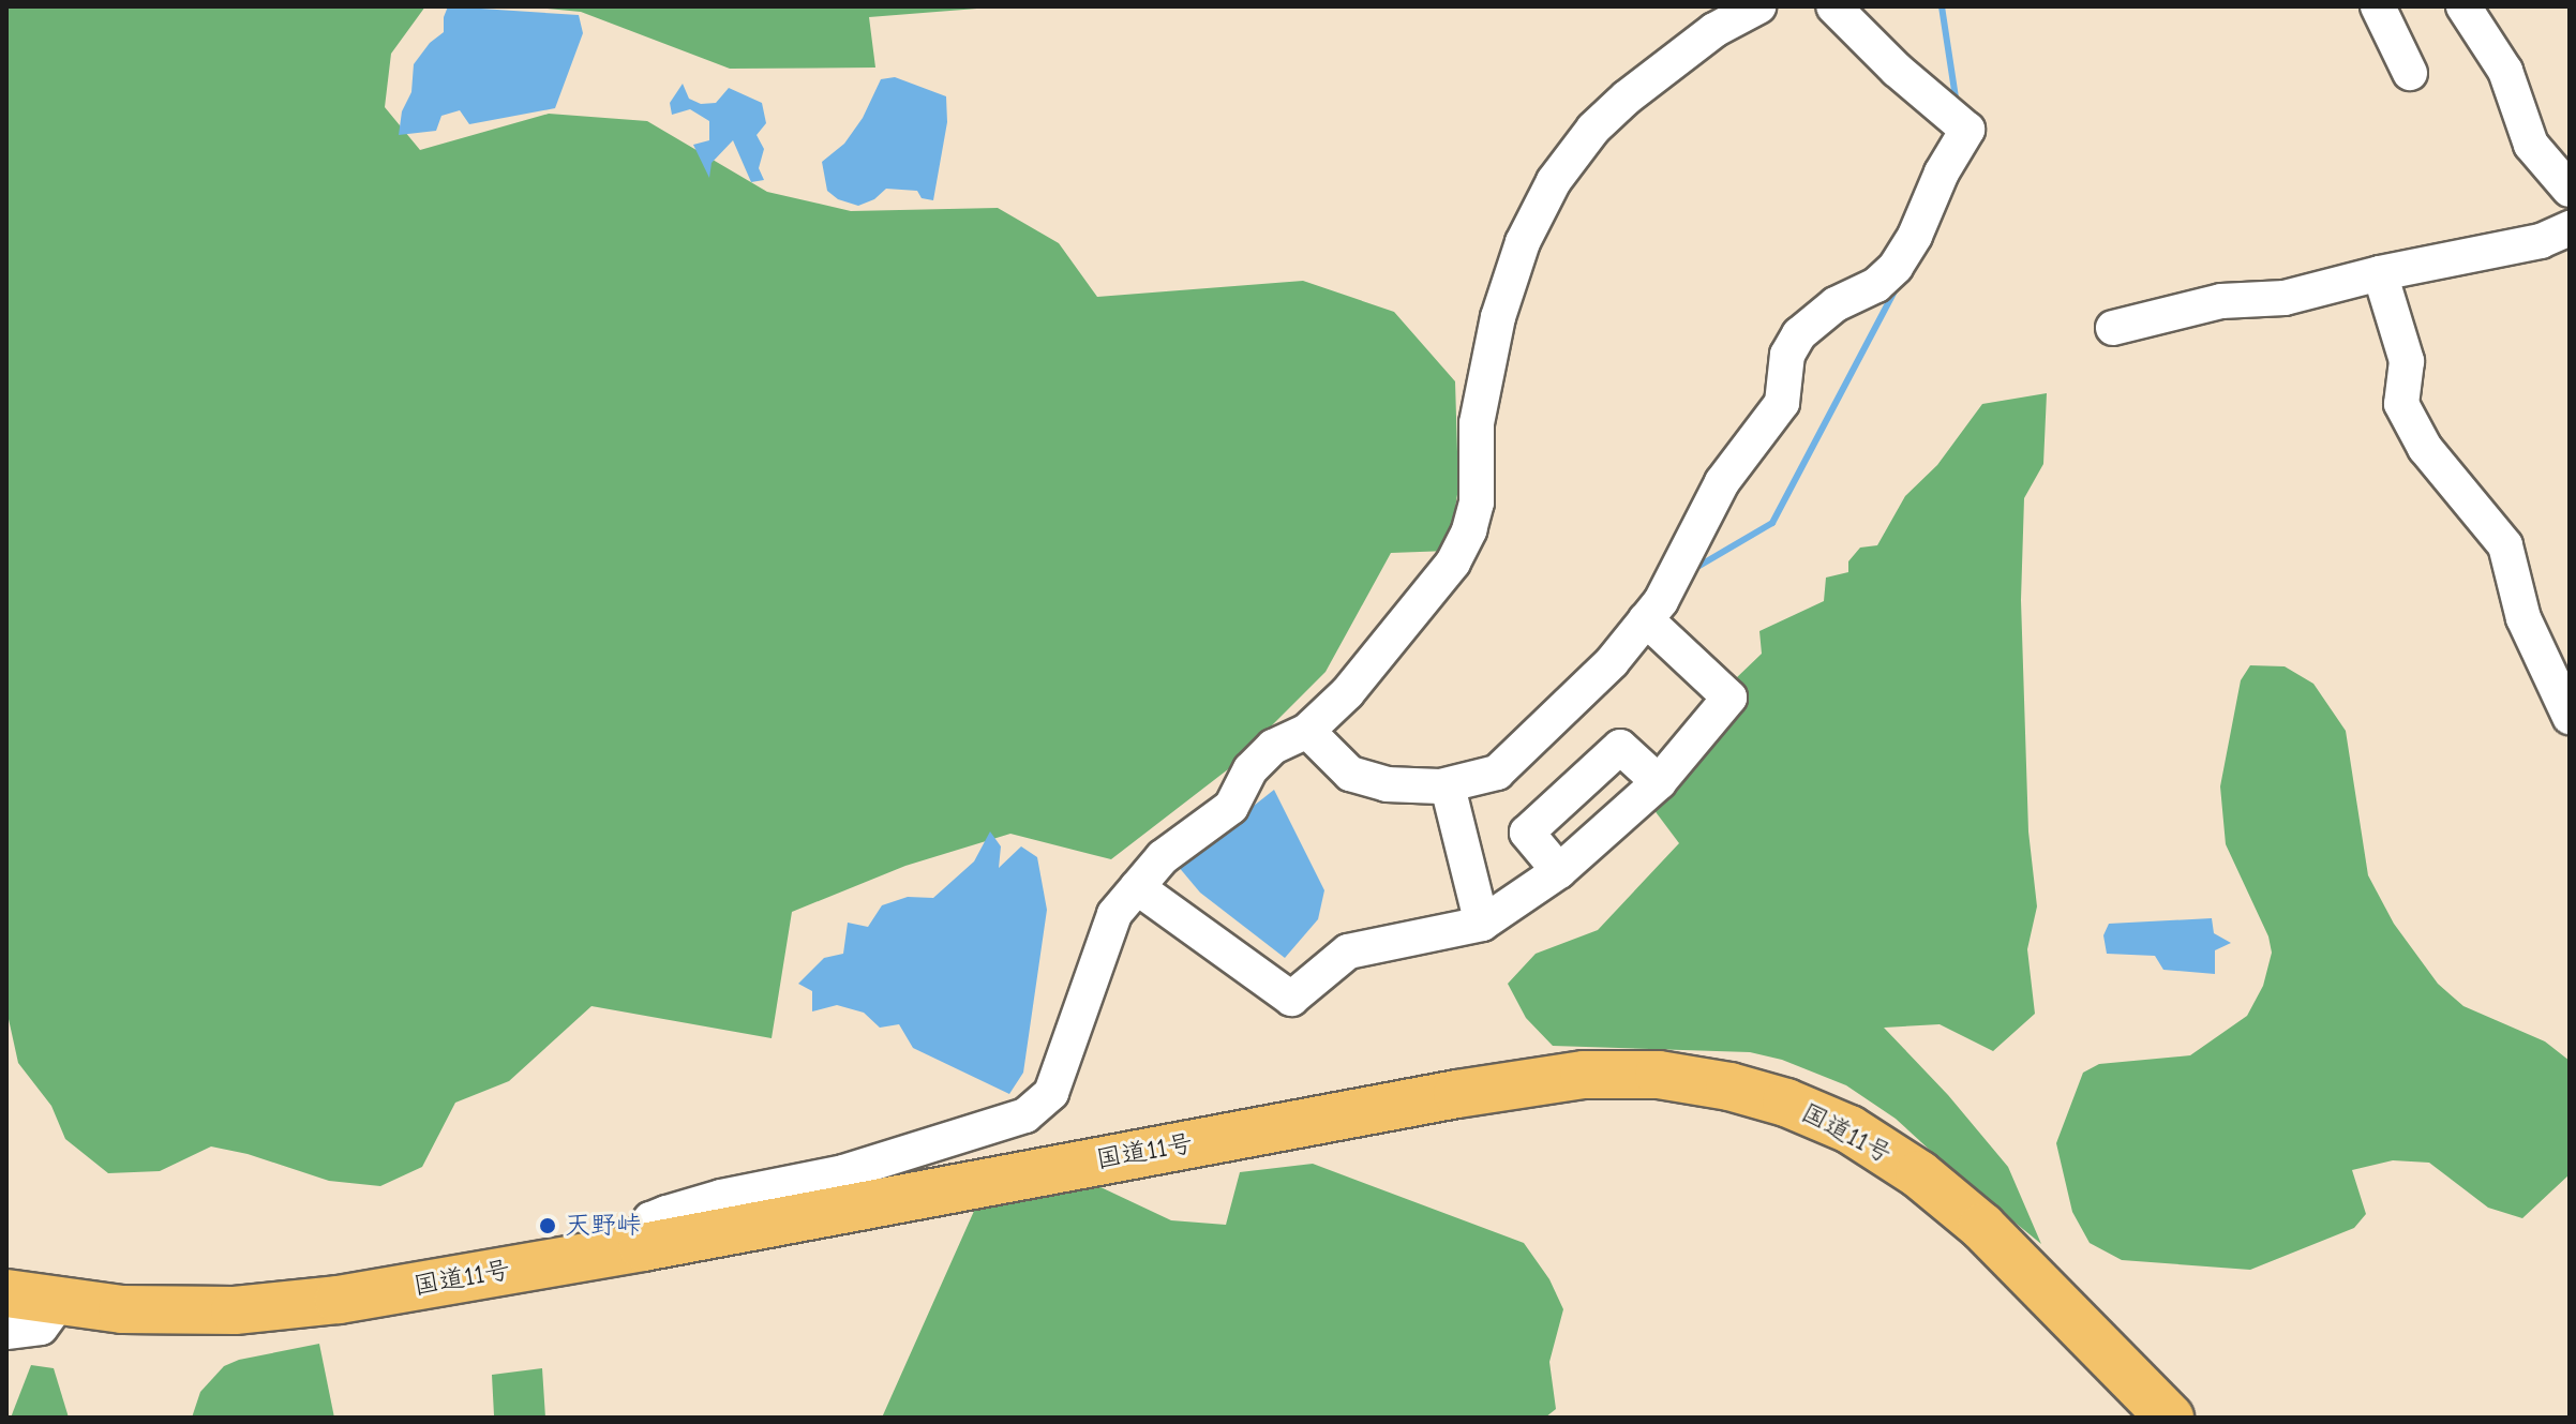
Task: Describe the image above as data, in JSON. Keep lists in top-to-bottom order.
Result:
{
  "streets": {
    "highway": ["国道11号"]
  },
  "places": ["天野峠"]
}
